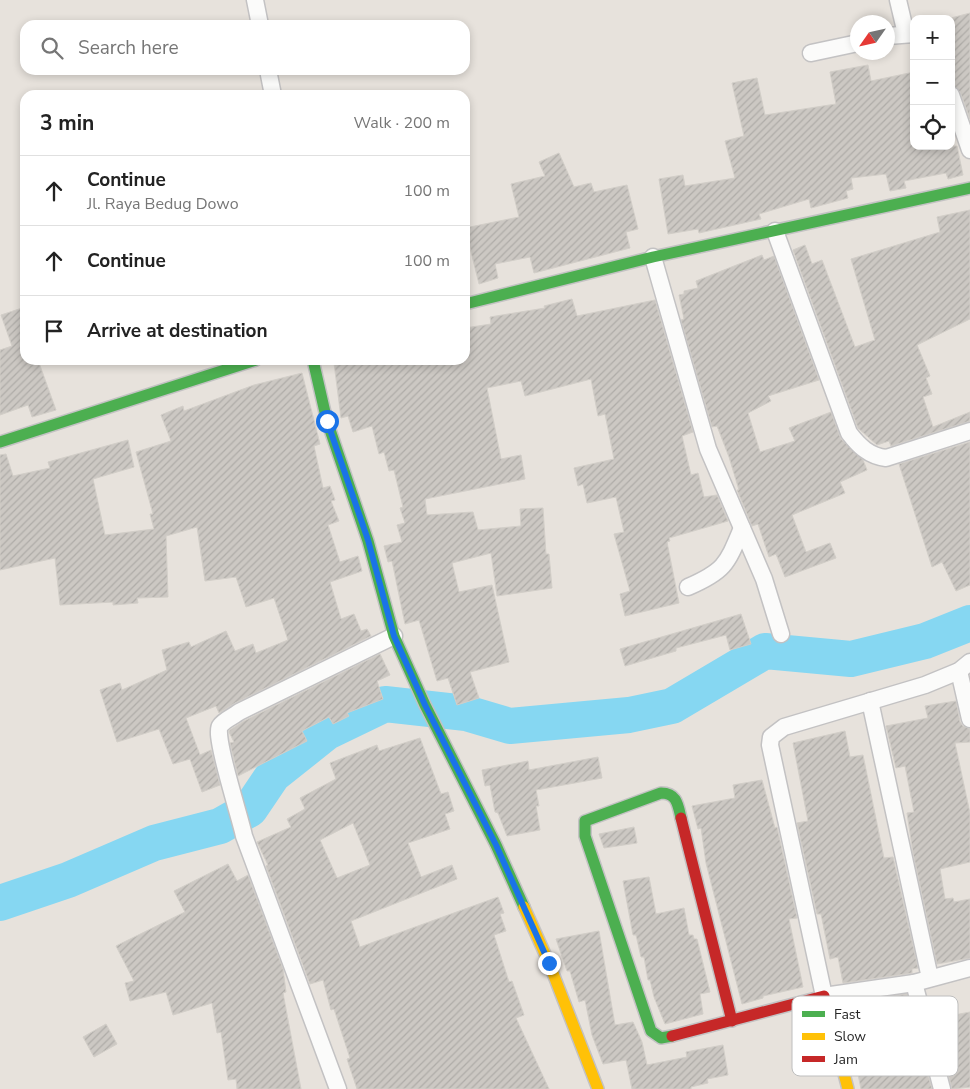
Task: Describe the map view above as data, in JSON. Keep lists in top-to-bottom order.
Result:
{
  "legend": ["Fast", "Slow", "Jam"],
  "north": "bottom left",
  "page": {
    "map_buttons": ["+", "−"],
    "search": "Search here",
    "heading": ["3 min", "Walk · 200 m"],
    "list": [
      ["Continue", "Jl. Raya Bedug Dowo", "100 m"],
      ["Continue", "100 m"],
      "Arrive at destination"
    ]
  }
}
